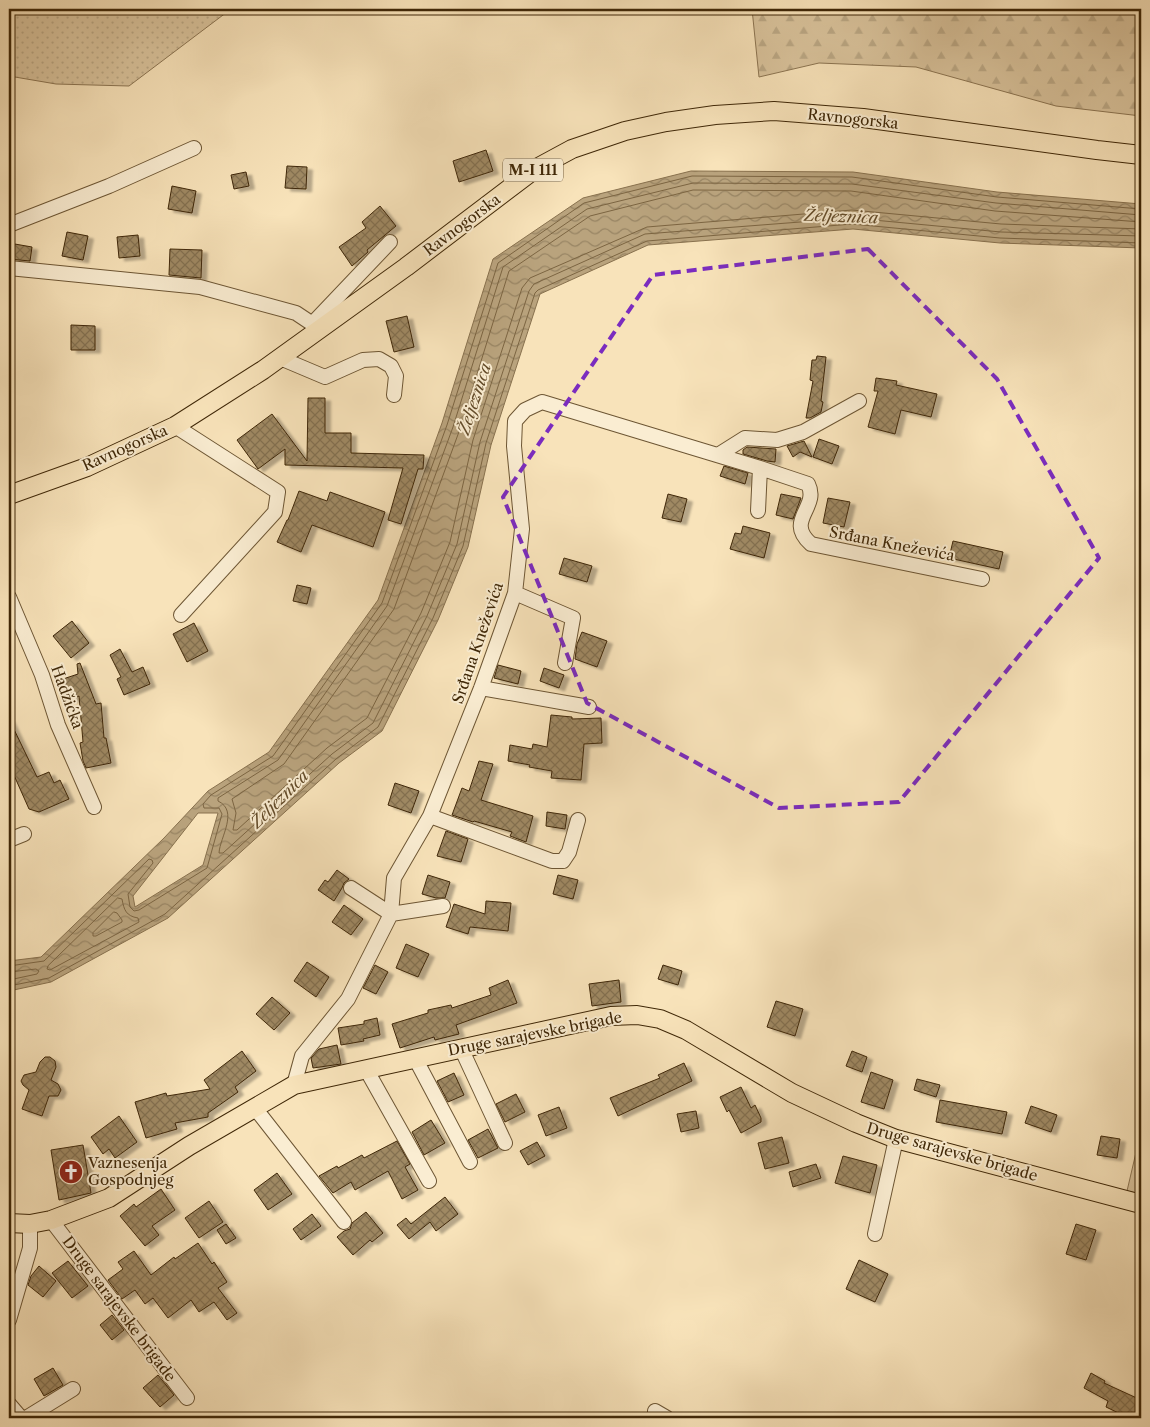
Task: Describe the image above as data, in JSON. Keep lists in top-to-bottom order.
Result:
{
  "streets": {
    "main road": ["Ravnogorska", "M-I 111", "Druge sarajevske brigade"],
    "street": ["Srđana Kneževića", "Hadžićka"]
  },
  "crossings": [
    ["Srđana Kneževića", "Druge sarajevske brigade"]
  ],
  "water": ["Željeznica"],
  "places": {
    "church": ["Vaznesenja Gospodnjeg"]
  }
}
